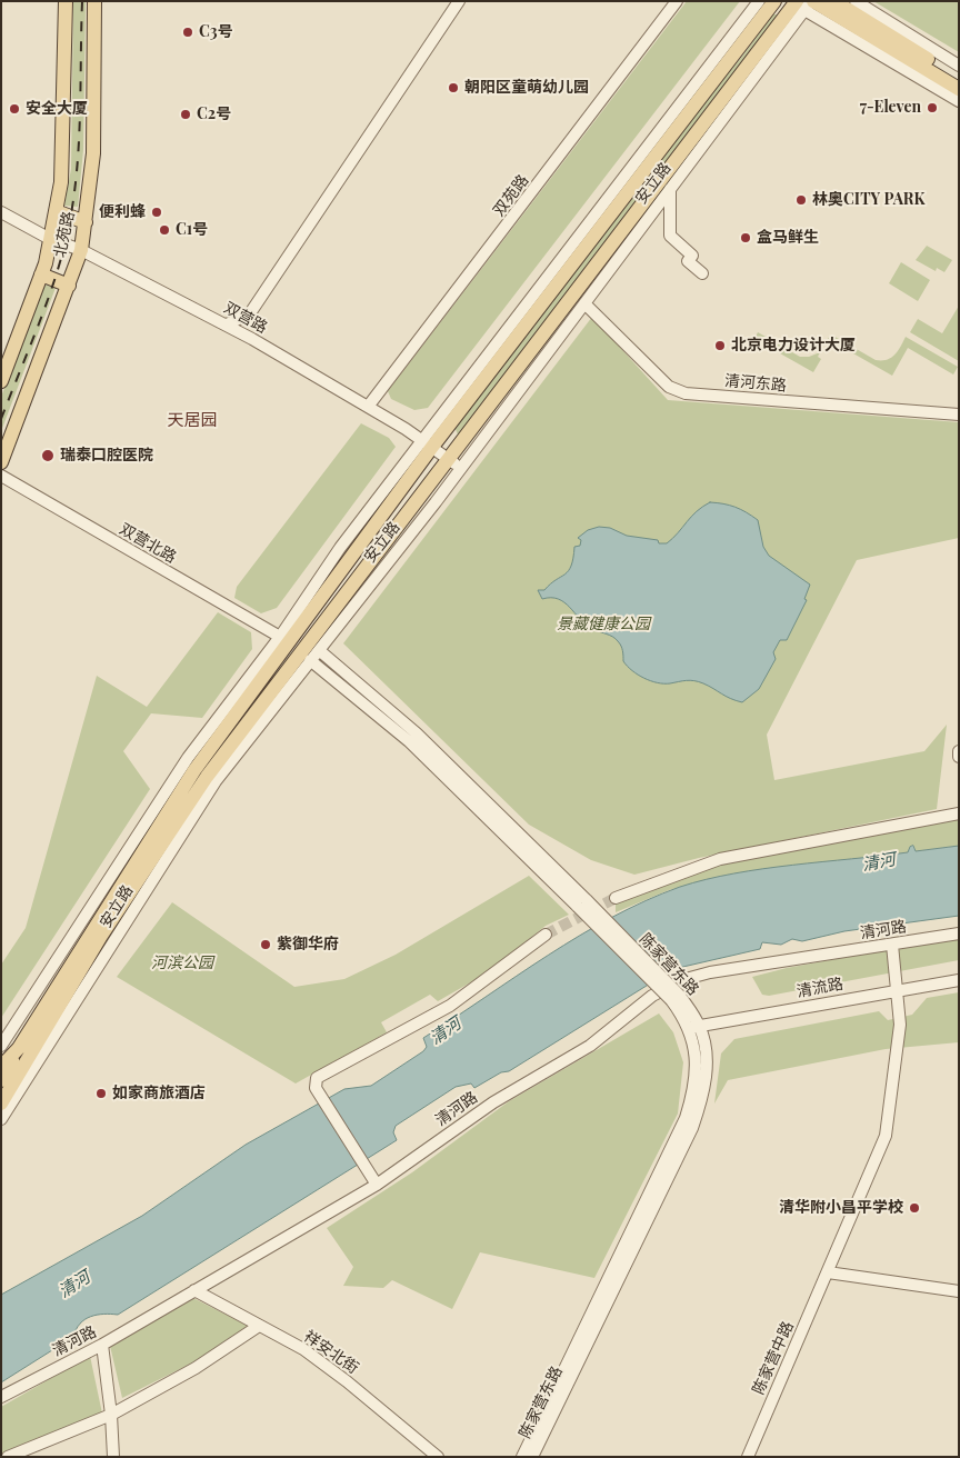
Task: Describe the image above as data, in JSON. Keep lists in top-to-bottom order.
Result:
{
  "streets": {
    "main road": ["安立路", "北苑路"],
    "street": [
      "双苑路",
      "双营路",
      "清河东路",
      "双营北路",
      "清河路",
      "陈家营东路",
      "清流路",
      "祥安北街",
      "陈家营中路"
    ]
  },
  "crossings": [
    ["安立路", "双营路"],
    ["安立路", "清河东路"],
    ["安立路", "双营北路"],
    ["安立路", "陈家营东路"],
    ["双苑路", "双营路"],
    ["北苑路", "双营路"],
    ["清河路", "祥安北街"],
    ["清河路", "陈家营中路"],
    ["陈家营东路", "清流路"],
    ["清流路", "陈家营中路"]
  ],
  "districts": ["天居园"],
  "water": ["清河"],
  "parks": ["景藏健康公园", "河滨公园"],
  "places": [
    "C3号",
    "朝阳区童萌幼儿园",
    "7-Eleven",
    "安全大厦",
    "C2号",
    "林奥CITY PARK",
    "便利蜂",
    "C1号",
    "盒马鲜生",
    "北京电力设计大厦",
    "瑞泰口腔医院",
    "紫御华府",
    "如家商旅酒店",
    "清华附小昌平学校"
  ]
}
